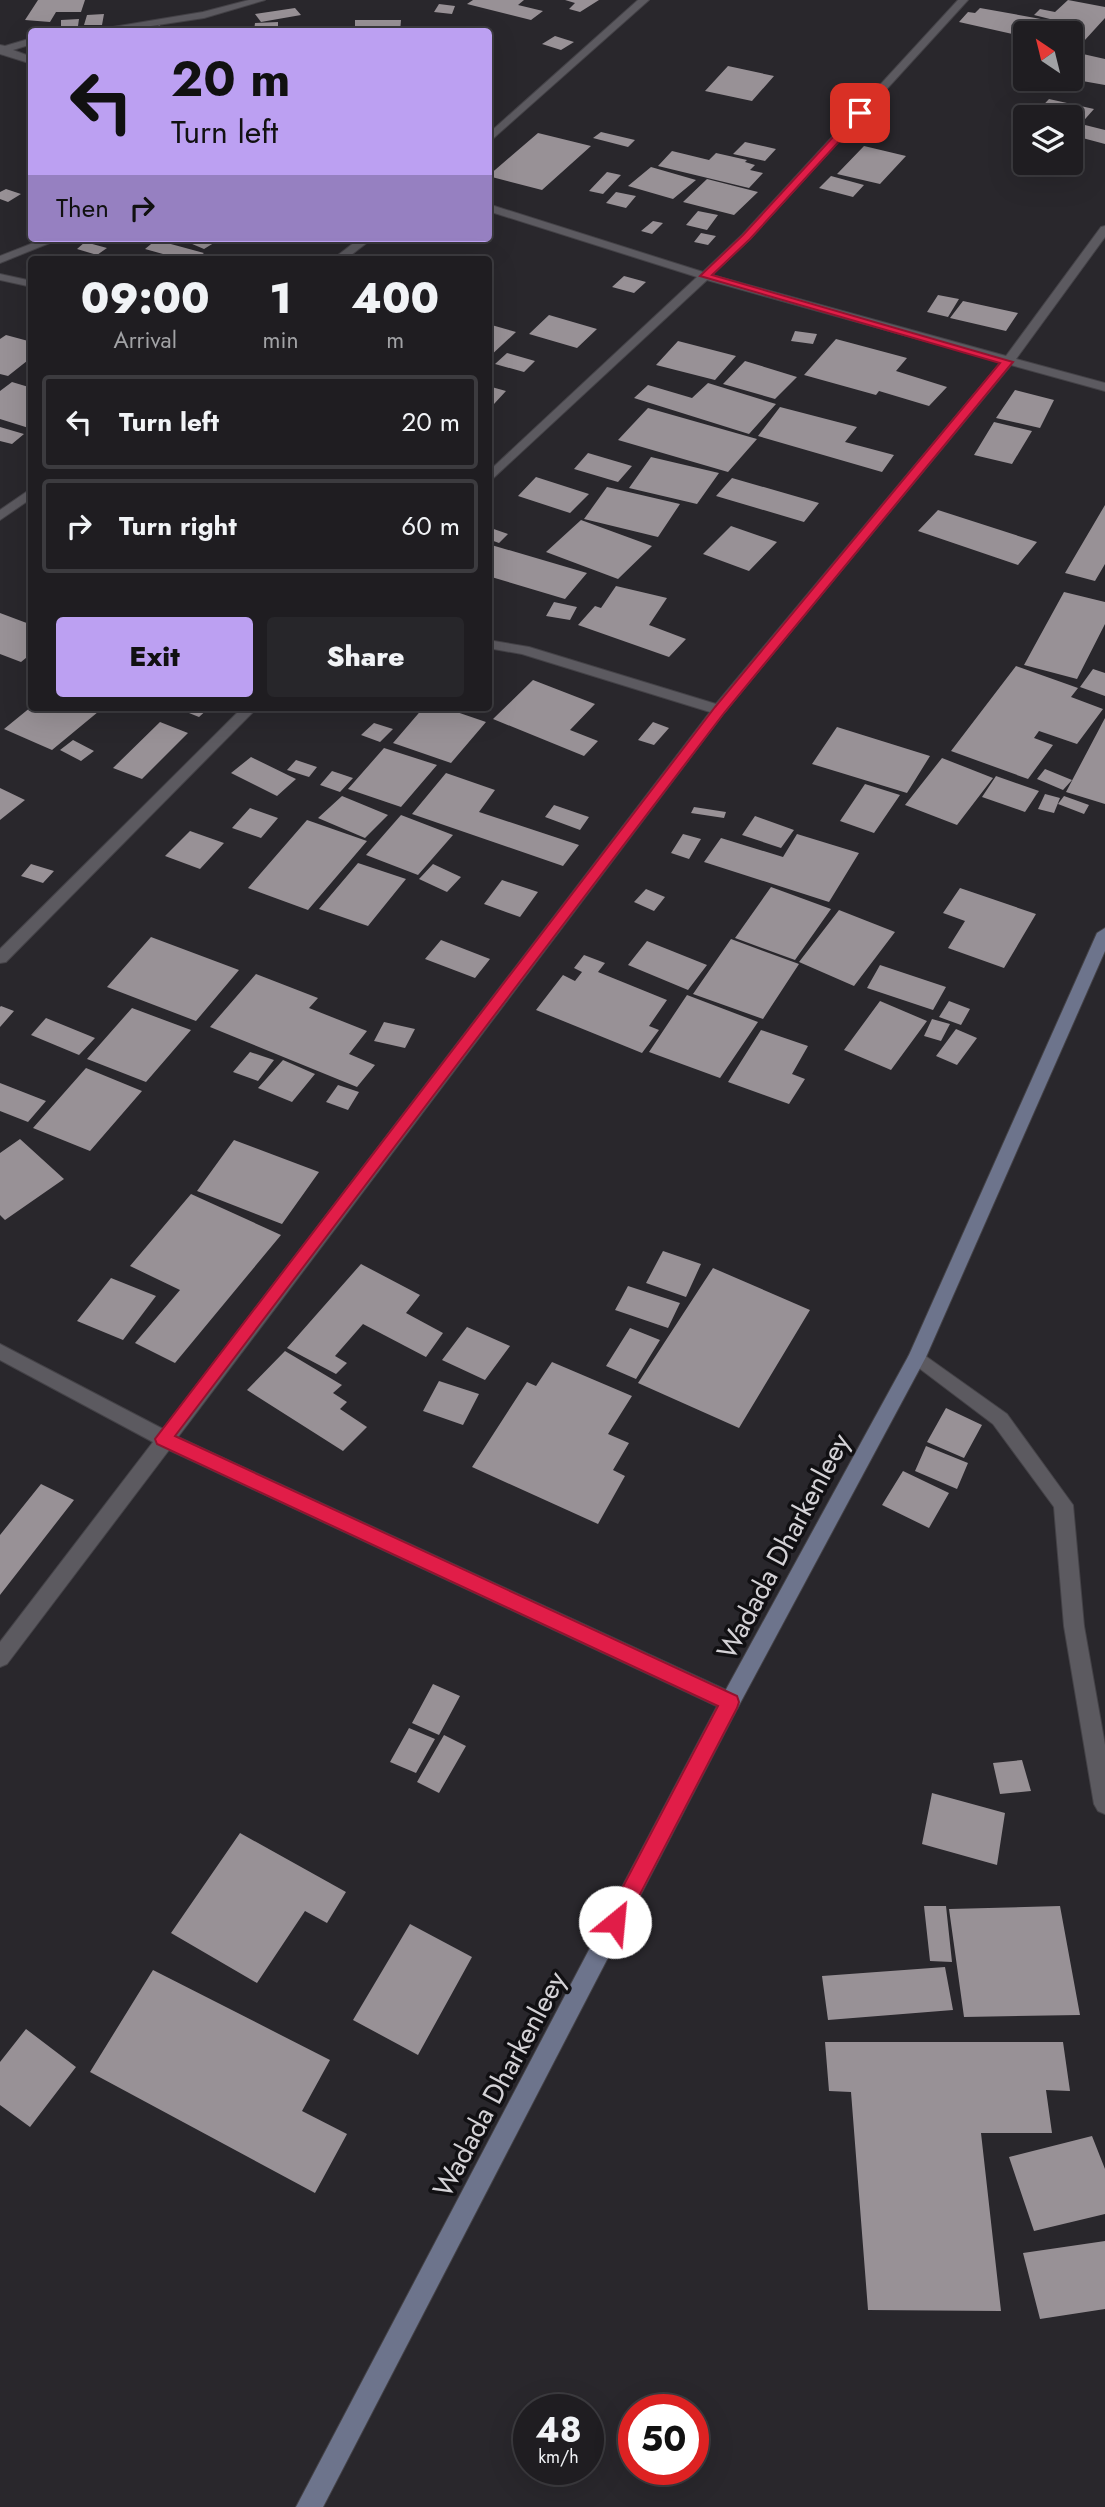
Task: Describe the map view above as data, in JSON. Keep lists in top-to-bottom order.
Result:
{
  "streets": {
    "main road": ["Wadada Dharkenleey"]
  },
  "north": "top left",
  "page": {
    "turn": ["20 m", "Turn left"],
    "then": "Then",
    "eta": [
      "09:00",
      "Arrival",
      "1",
      "min",
      "400",
      "m"
    ],
    "list": [
      {
        "name": "Turn left",
        "value": "20 m"
      },
      {
        "name": "Turn right",
        "value": "60 m"
      }
    ],
    "buttons": ["Exit", "Share"],
    "speed": "48 km/h",
    "limit": "50"
  }
}
